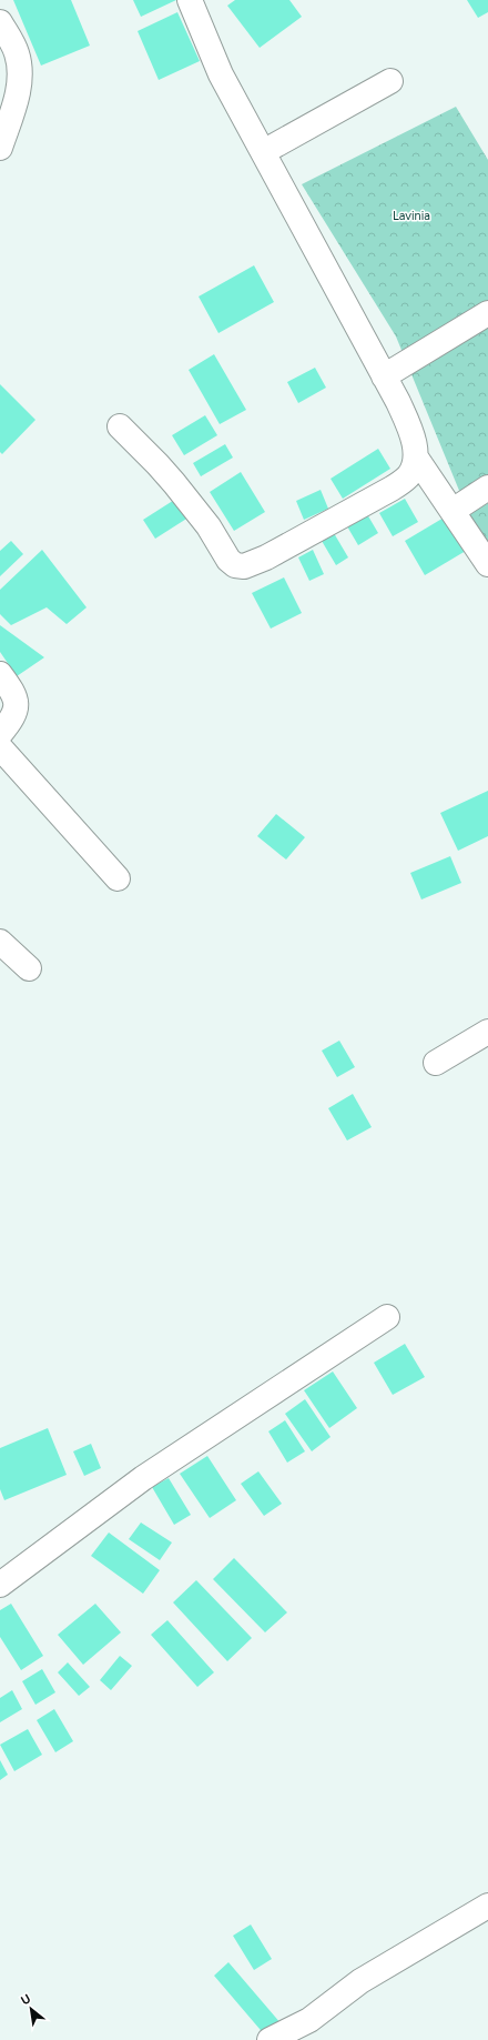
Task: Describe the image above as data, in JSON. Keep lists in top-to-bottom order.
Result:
{
  "parks": ["Lavinia"],
  "north": "top left"
}
